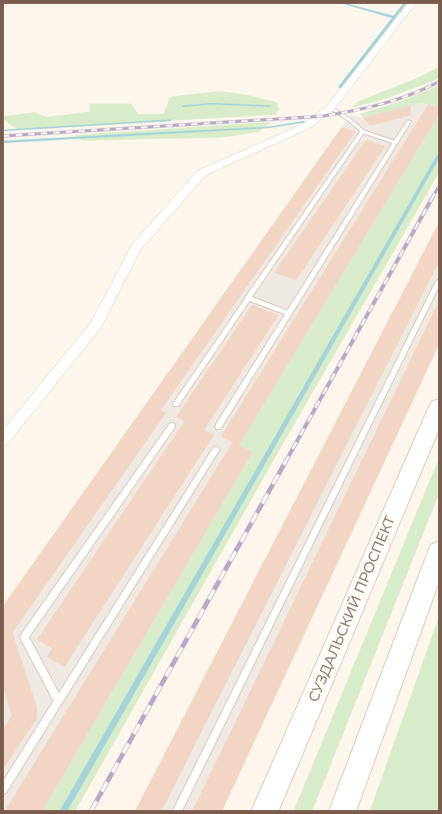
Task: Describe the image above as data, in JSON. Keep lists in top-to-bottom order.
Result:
{
  "streets": {
    "main road": ["СУЗДАЛЬСКИЙ ПРОСПЕКТ"]
  }
}
